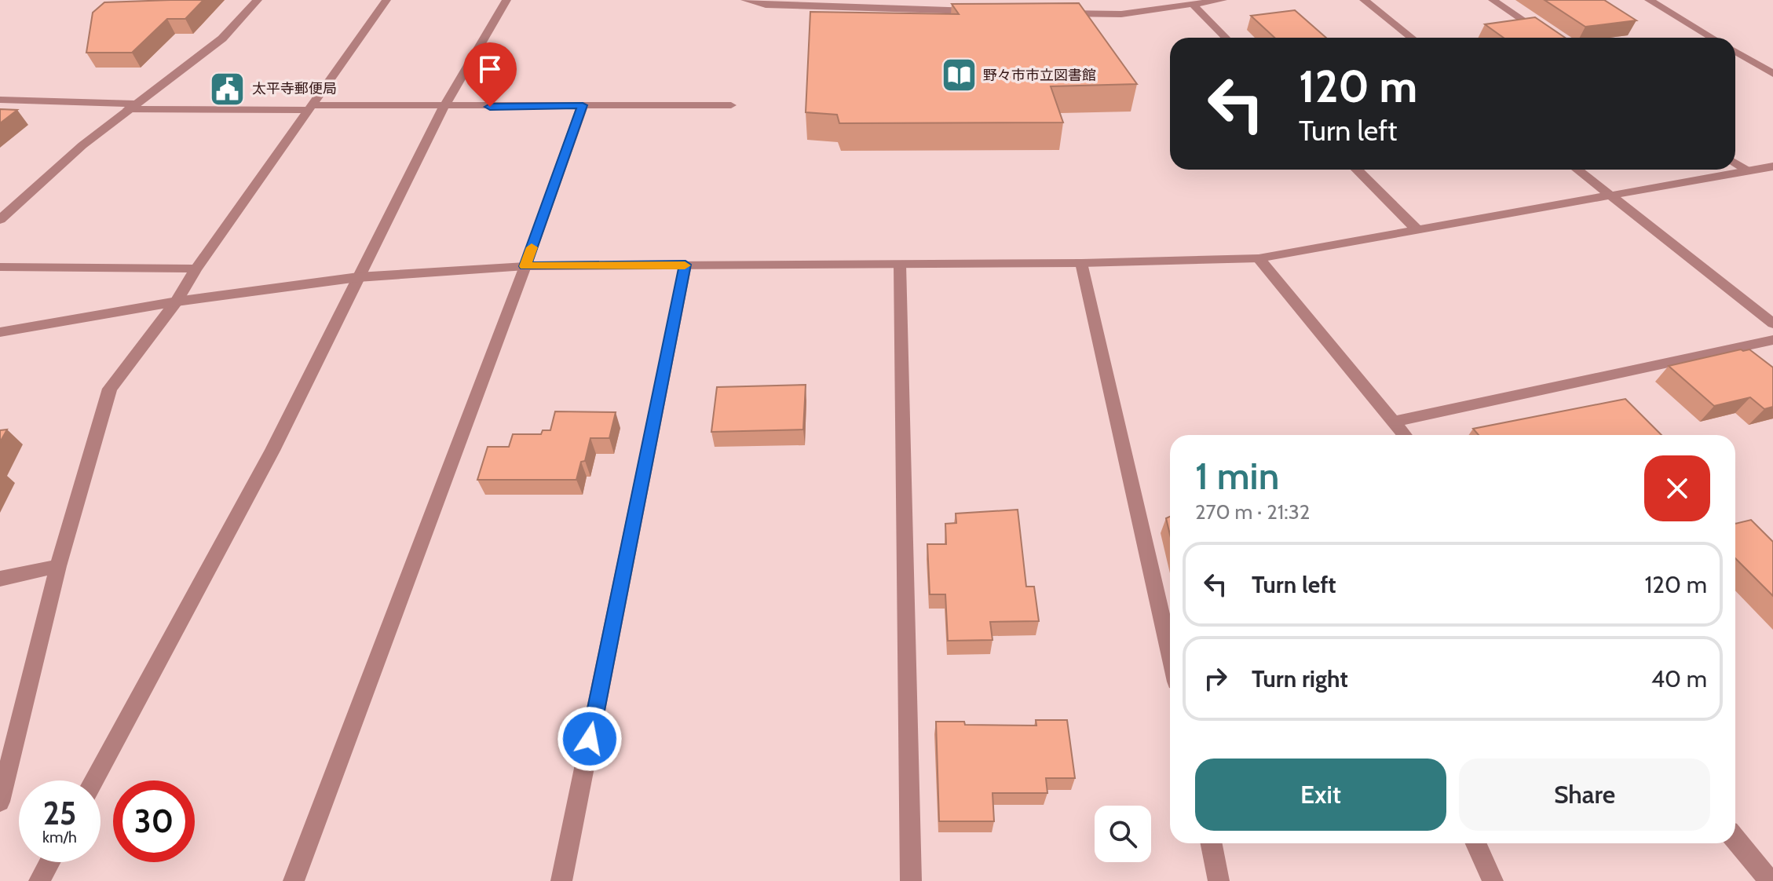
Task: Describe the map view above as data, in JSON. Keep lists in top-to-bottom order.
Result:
{
  "places": {
    "library": ["野々市市立図書館"],
    "public building": ["太平寺郵便局"]
  },
  "page": {
    "turn": ["120 m", "Turn left"],
    "heading": ["1 min", "270 m · 21:32"],
    "list": [
      {
        "name": "Turn left",
        "value": "120 m"
      },
      {
        "name": "Turn right",
        "value": "40 m"
      }
    ],
    "buttons": ["Exit", "Share"],
    "speed": "25 km/h",
    "limit": "30"
  }
}
